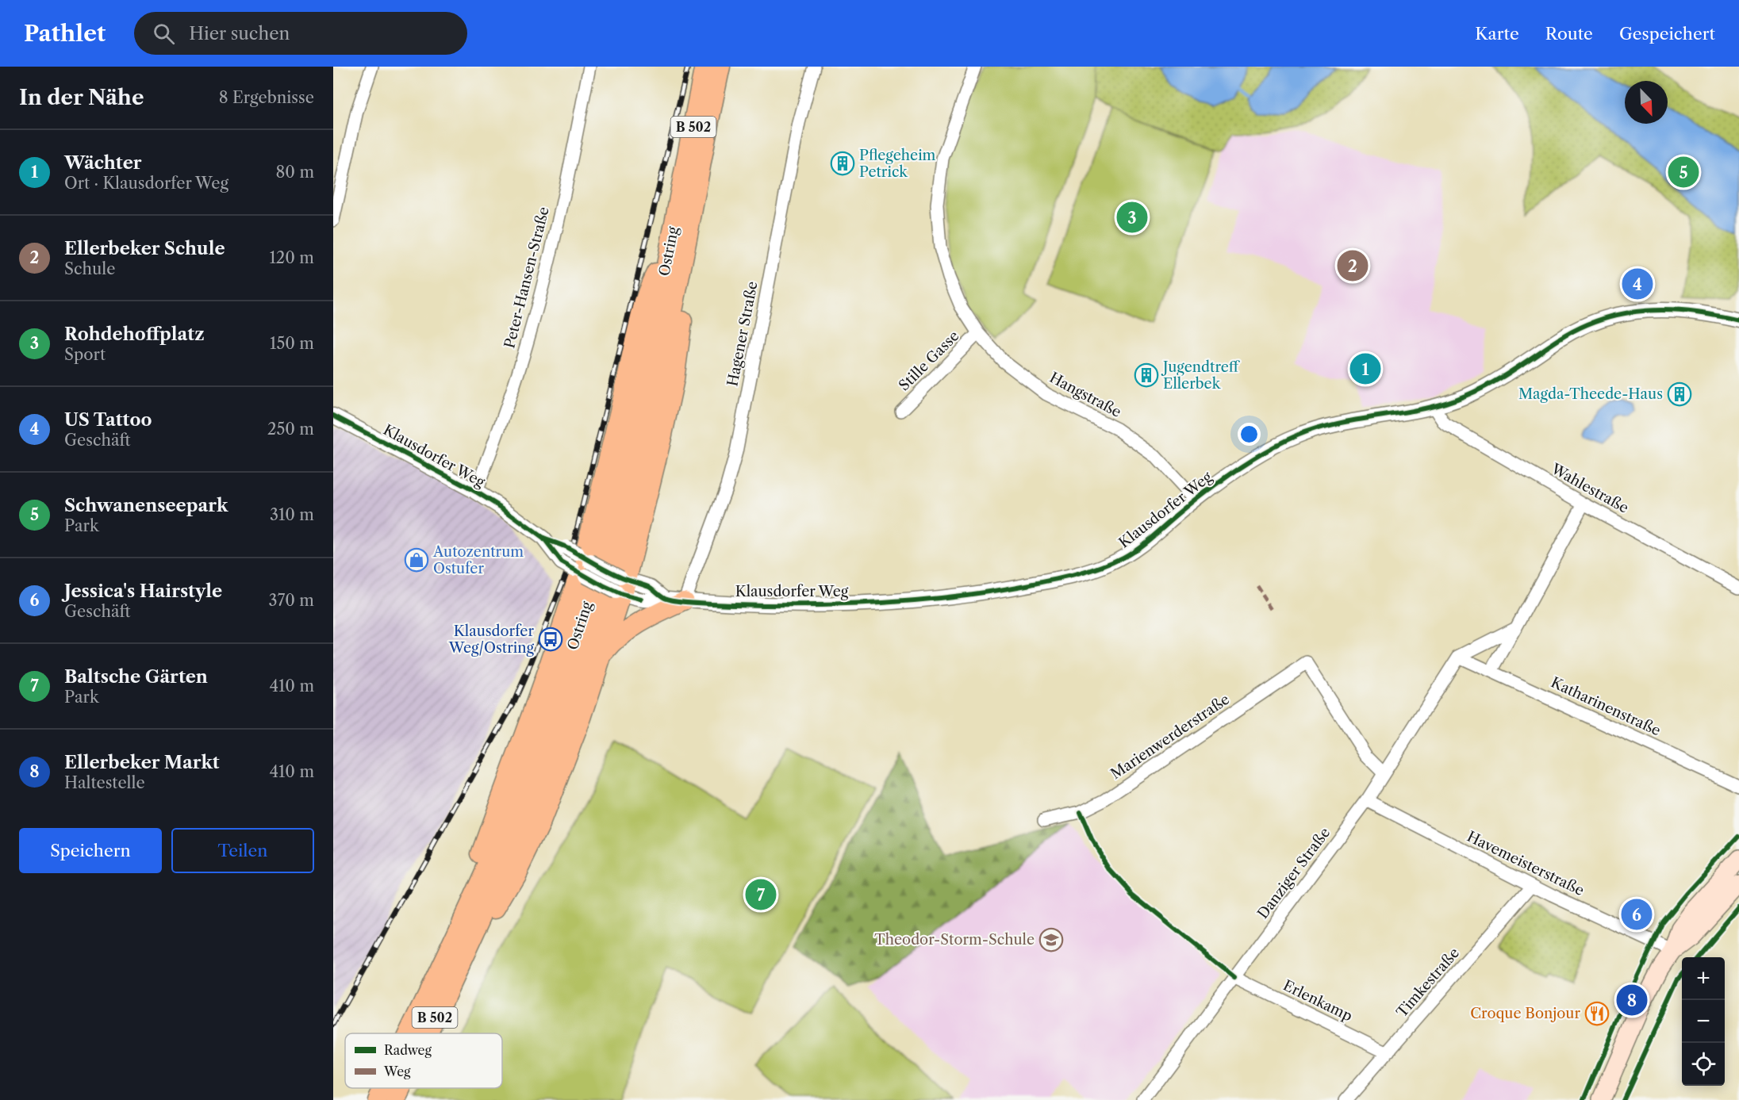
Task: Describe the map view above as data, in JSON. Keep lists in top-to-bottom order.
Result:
{
  "streets": {
    "highway": ["B 502", "Ostring"],
    "street": [
      "Peter-Hansen-Straße",
      "Hagener Straße",
      "Stille Gasse",
      "Hangstraße",
      "Klausdorfer Weg",
      "Wahlestraße",
      "Katharinenstraße",
      "Marienwerderstraße",
      "Havemeisterstraße",
      "Danziger Straße",
      "Timkestraße",
      "Erlenkamp"
    ]
  },
  "crossings": [
    ["Peter-Hansen-Straße", "Klausdorfer Weg"],
    ["Hagener Straße", "Klausdorfer Weg"],
    ["Stille Gasse", "Hangstraße"],
    ["Hangstraße", "Klausdorfer Weg"],
    ["Klausdorfer Weg", "Wahlestraße"],
    ["Katharinenstraße", "Danziger Straße"],
    ["Marienwerderstraße", "Danziger Straße"],
    ["Havemeisterstraße", "Danziger Straße"],
    ["Havemeisterstraße", "Timkestraße"],
    ["Danziger Straße", "Erlenkamp"],
    ["Timkestraße", "Erlenkamp"]
  ],
  "places": {
    "building": ["Pflegeheim Petrick", "Jugendtreff Ellerbek", "Magda-Theede-Haus"],
    "shop": ["Autozentrum Ostufer"],
    "bus stop": ["Klausdorfer Weg/Ostring"],
    "school or university": ["Theodor-Storm-Schule"],
    "restaurant": ["Croque Bonjour"]
  },
  "legend": ["Radweg", "Weg"],
  "north": "bottom right",
  "page": {
    "header": "Pathlet",
    "search": "Hier suchen",
    "nav": ["Karte", "Route", "Gespeichert"],
    "heading": ["In der Nähe", "8 Ergebnisse"],
    "list": [
      {
        "mark": "1",
        "name": "Wächter",
        "note": "Ort · Klausdorfer Weg",
        "value": "80 m"
      },
      {
        "mark": "2",
        "name": "Ellerbeker Schule",
        "note": "Schule",
        "value": "120 m"
      },
      {
        "mark": "3",
        "name": "Rohdehoffplatz",
        "note": "Sport",
        "value": "150 m"
      },
      {
        "mark": "4",
        "name": "US Tattoo",
        "note": "Geschäft",
        "value": "250 m"
      },
      {
        "mark": "5",
        "name": "Schwanenseepark",
        "note": "Park",
        "value": "310 m"
      },
      {
        "mark": "6",
        "name": "Jessica's Hairstyle",
        "note": "Geschäft",
        "value": "370 m"
      },
      {
        "mark": "7",
        "name": "Baltsche Gärten",
        "note": "Park",
        "value": "410 m"
      },
      {
        "mark": "8",
        "name": "Ellerbeker Markt",
        "note": "Haltestelle",
        "value": "410 m"
      }
    ],
    "pins": [
      "5",
      "3",
      "2",
      "4",
      "1",
      "7",
      "6",
      "8"
    ],
    "buttons": ["Speichern", "Teilen"],
    "map_buttons": ["+", "−"]
  }
}
